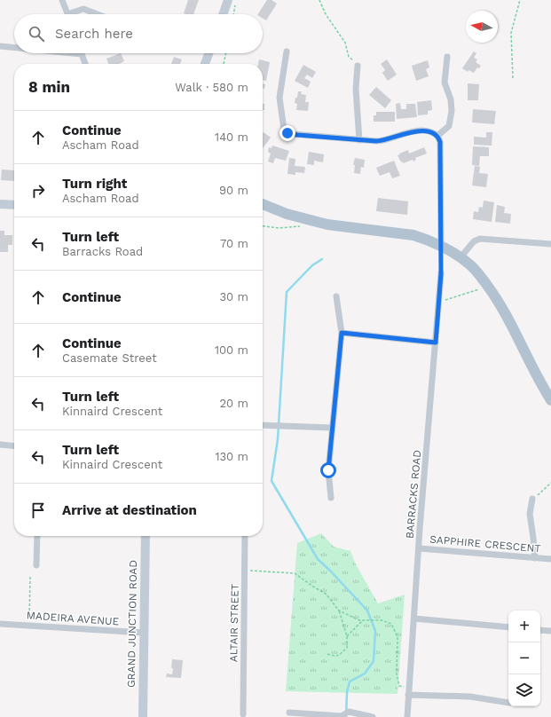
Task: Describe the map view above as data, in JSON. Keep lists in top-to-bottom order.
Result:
{
  "streets": {
    "main road": ["GRAND JUNCTION ROAD"],
    "street": [
      "BARRACKS ROAD",
      "SAPPHIRE CRESCENT",
      "MADEIRA AVENUE",
      "ALTAIR STREET"
    ]
  },
  "crossings": [
    ["BARRACKS ROAD", "SAPPHIRE CRESCENT"],
    ["MADEIRA AVENUE", "GRAND JUNCTION ROAD"]
  ],
  "north": "left",
  "page": {
    "search": "Search here",
    "heading": ["8 min", "Walk · 580 m"],
    "list": [
      ["Continue", "Ascham Road", "140 m"],
      ["Turn right", "Ascham Road", "90 m"],
      ["Turn left", "Barracks Road", "70 m"],
      ["Continue", "30 m"],
      ["Continue", "Casemate Street", "100 m"],
      ["Turn left", "Kinnaird Crescent", "20 m"],
      ["Turn left", "Kinnaird Crescent", "130 m"],
      "Arrive at destination"
    ],
    "map_buttons": ["+", "−"]
  }
}
